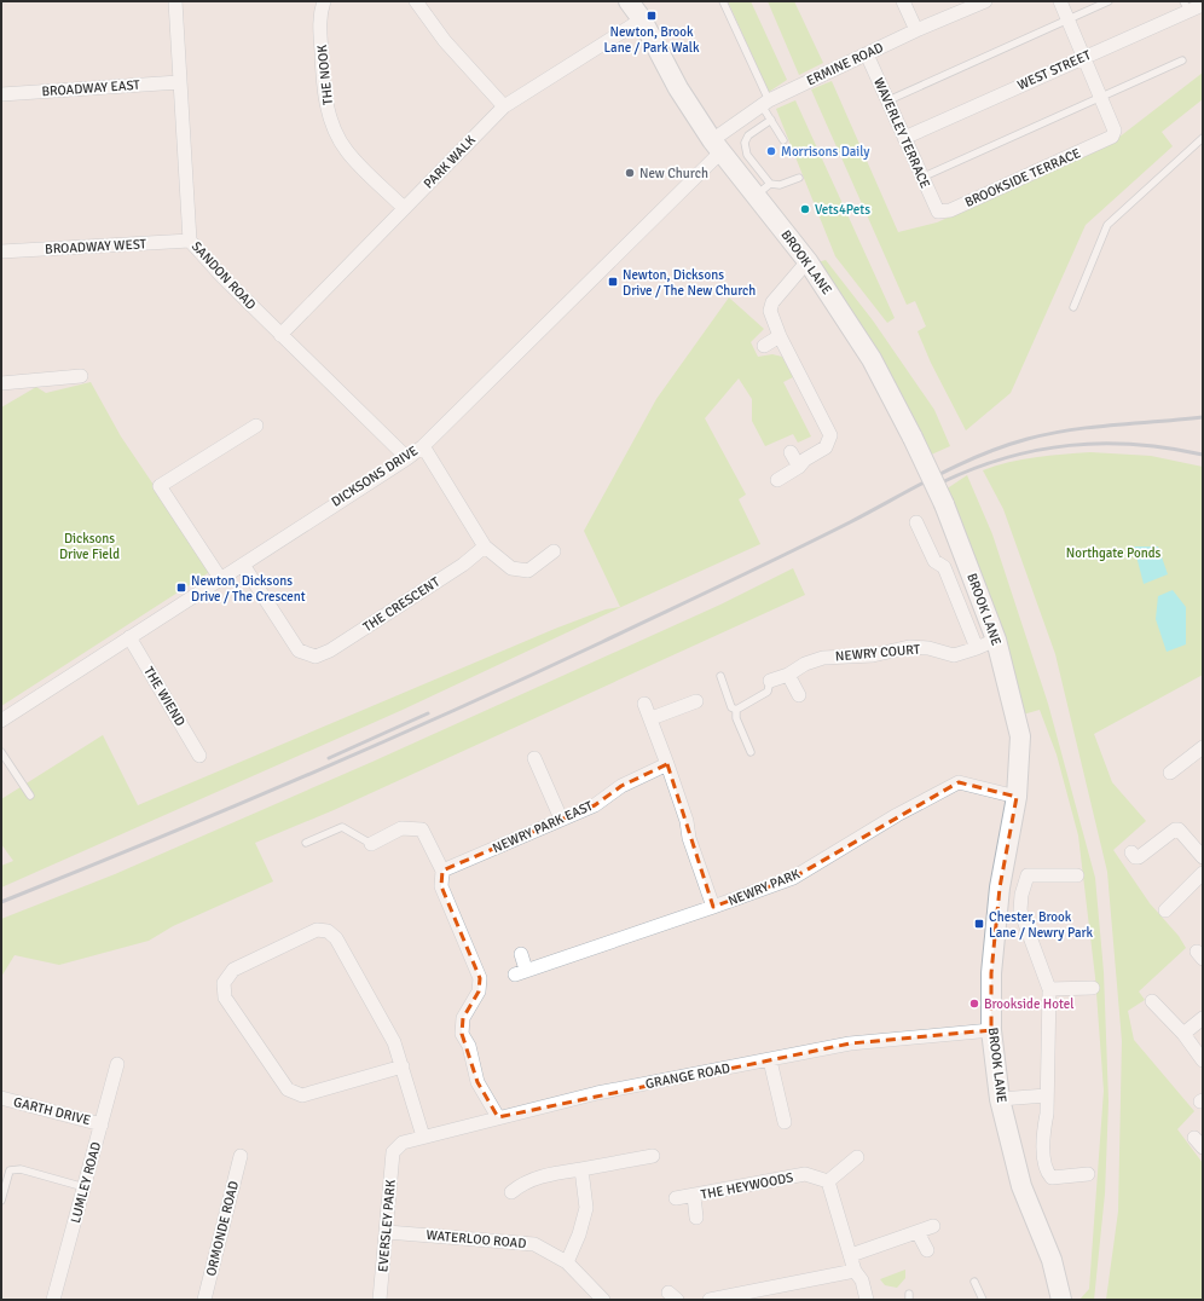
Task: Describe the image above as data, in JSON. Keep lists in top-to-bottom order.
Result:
{
  "streets": {
    "street": [
      "ERMINE ROAD",
      "WEST STREET",
      "THE NOOK",
      "BROADWAY EAST",
      "WAVERLEY TERRACE",
      "PARK WALK",
      "BROOKSIDE TERRACE",
      "BROADWAY WEST",
      "BROOK LANE",
      "SANDON ROAD",
      "DICKSONS DRIVE",
      "THE CRESCENT",
      "NEWRY COURT",
      "THE WIEND",
      "NEWRY PARK EAST",
      "NEWRY PARK",
      "GRANGE ROAD",
      "GARTH DRIVE",
      "LUMLEY ROAD",
      "THE HEYWOODS",
      "EVERSLEY PARK",
      "ORMONDE ROAD",
      "WATERLOO ROAD"
    ]
  },
  "crossings": [
    ["ERMINE ROAD", "WAVERLEY TERRACE"],
    ["ERMINE ROAD", "BROOK LANE"],
    ["ERMINE ROAD", "DICKSONS DRIVE"],
    ["WEST STREET", "WAVERLEY TERRACE"],
    ["THE NOOK", "PARK WALK"],
    ["BROADWAY EAST", "SANDON ROAD"],
    ["WAVERLEY TERRACE", "BROOKSIDE TERRACE"],
    ["PARK WALK", "BROOK LANE"],
    ["PARK WALK", "SANDON ROAD"],
    ["BROADWAY WEST", "SANDON ROAD"],
    ["BROOK LANE", "DICKSONS DRIVE"],
    ["BROOK LANE", "NEWRY COURT"],
    ["BROOK LANE", "NEWRY PARK"],
    ["BROOK LANE", "GRANGE ROAD"],
    ["SANDON ROAD", "DICKSONS DRIVE"],
    ["DICKSONS DRIVE", "THE CRESCENT"],
    ["DICKSONS DRIVE", "THE WIEND"],
    ["GRANGE ROAD", "EVERSLEY PARK"],
    ["GARTH DRIVE", "LUMLEY ROAD"],
    ["EVERSLEY PARK", "WATERLOO ROAD"]
  ],
  "parks": ["Dicksons Drive Field", "Northgate Ponds"],
  "places": {
    "transit": [
      "Newton, Brook Lane / Park Walk",
      "Newton, Dicksons Drive / The New Church",
      "Newton, Dicksons Drive / The Crescent",
      "Chester, Brook Lane / Newry Park"
    ],
    "other": [
      "Morrisons Daily",
      "New Church",
      "Vets4Pets",
      "Brookside Hotel"
    ]
  }
}
